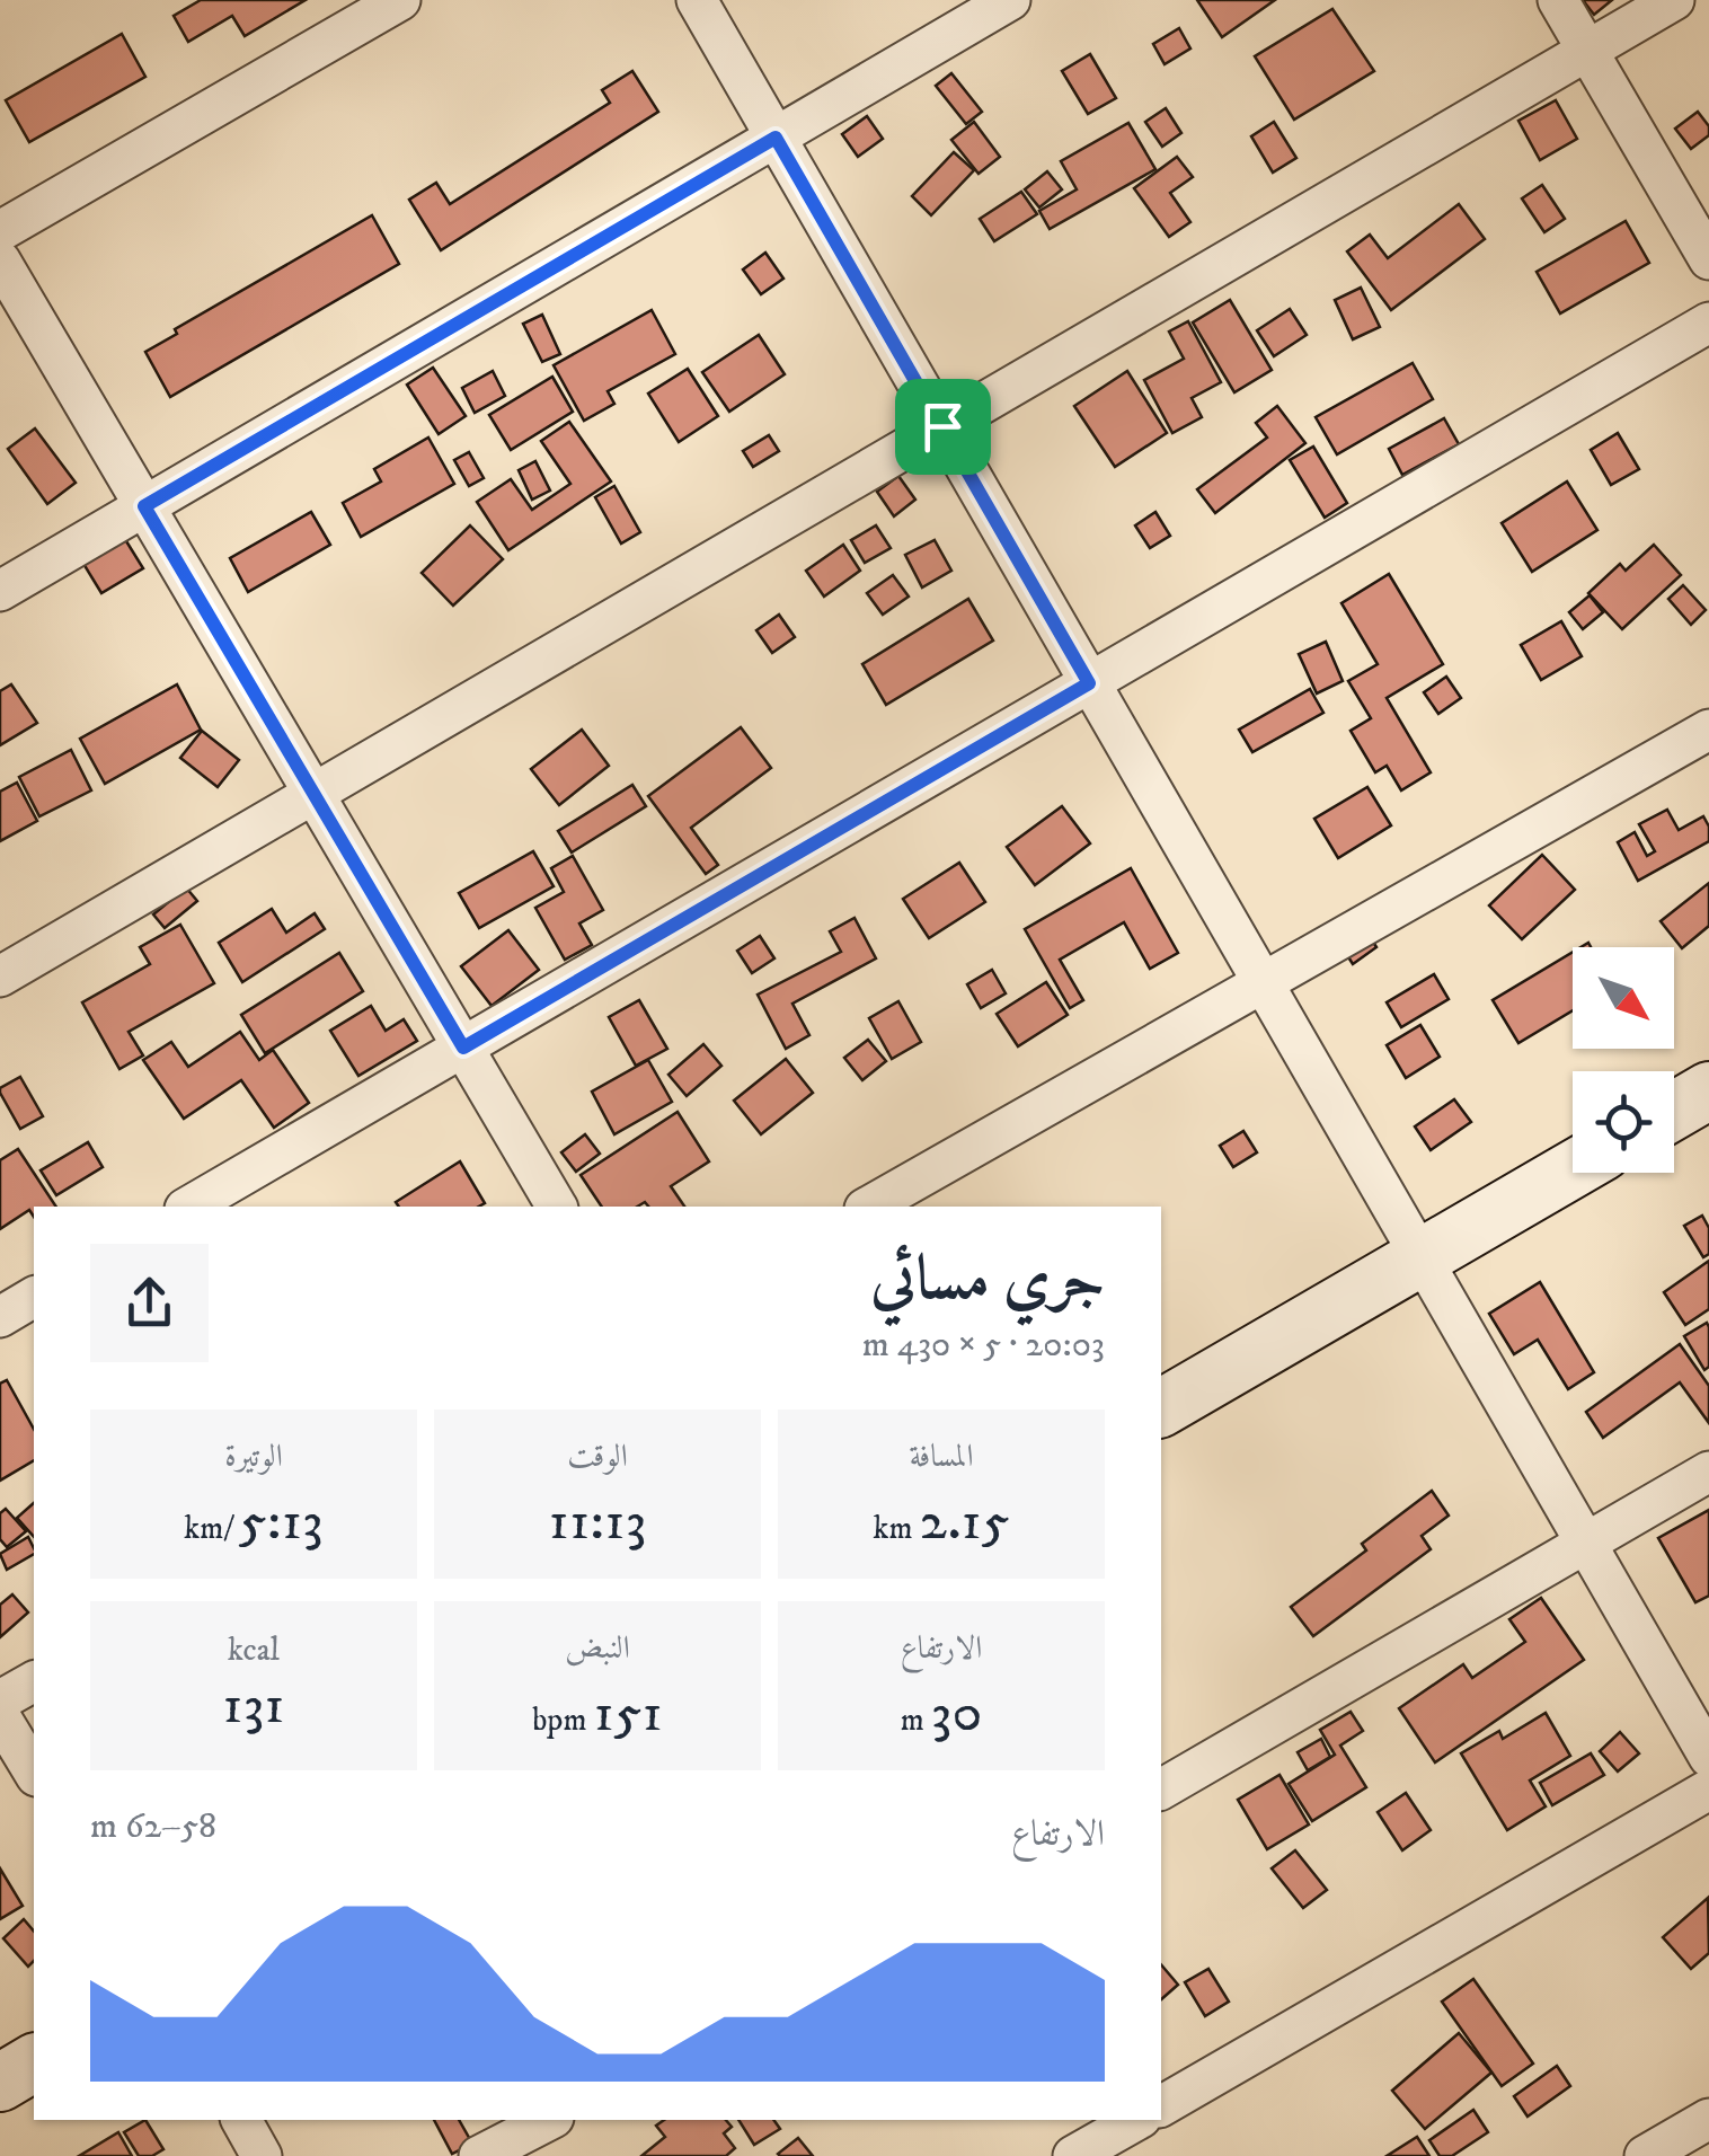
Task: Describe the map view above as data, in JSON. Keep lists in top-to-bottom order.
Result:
{
  "north": "bottom right",
  "page": {
    "heading": ["جري مسائي", "20:03 · 5 × 430 m"],
    "stats": [
      ["المسافة", "2.15 km"],
      ["الوقت", "11:13"],
      ["الوتيرة", "5:13 /km"],
      ["الارتفاع", "30 m"],
      ["النبض", "151 bpm"],
      ["kcal", "131"]
    ],
    "chart": ["الارتفاع", "58–62 m"]
  }
}
